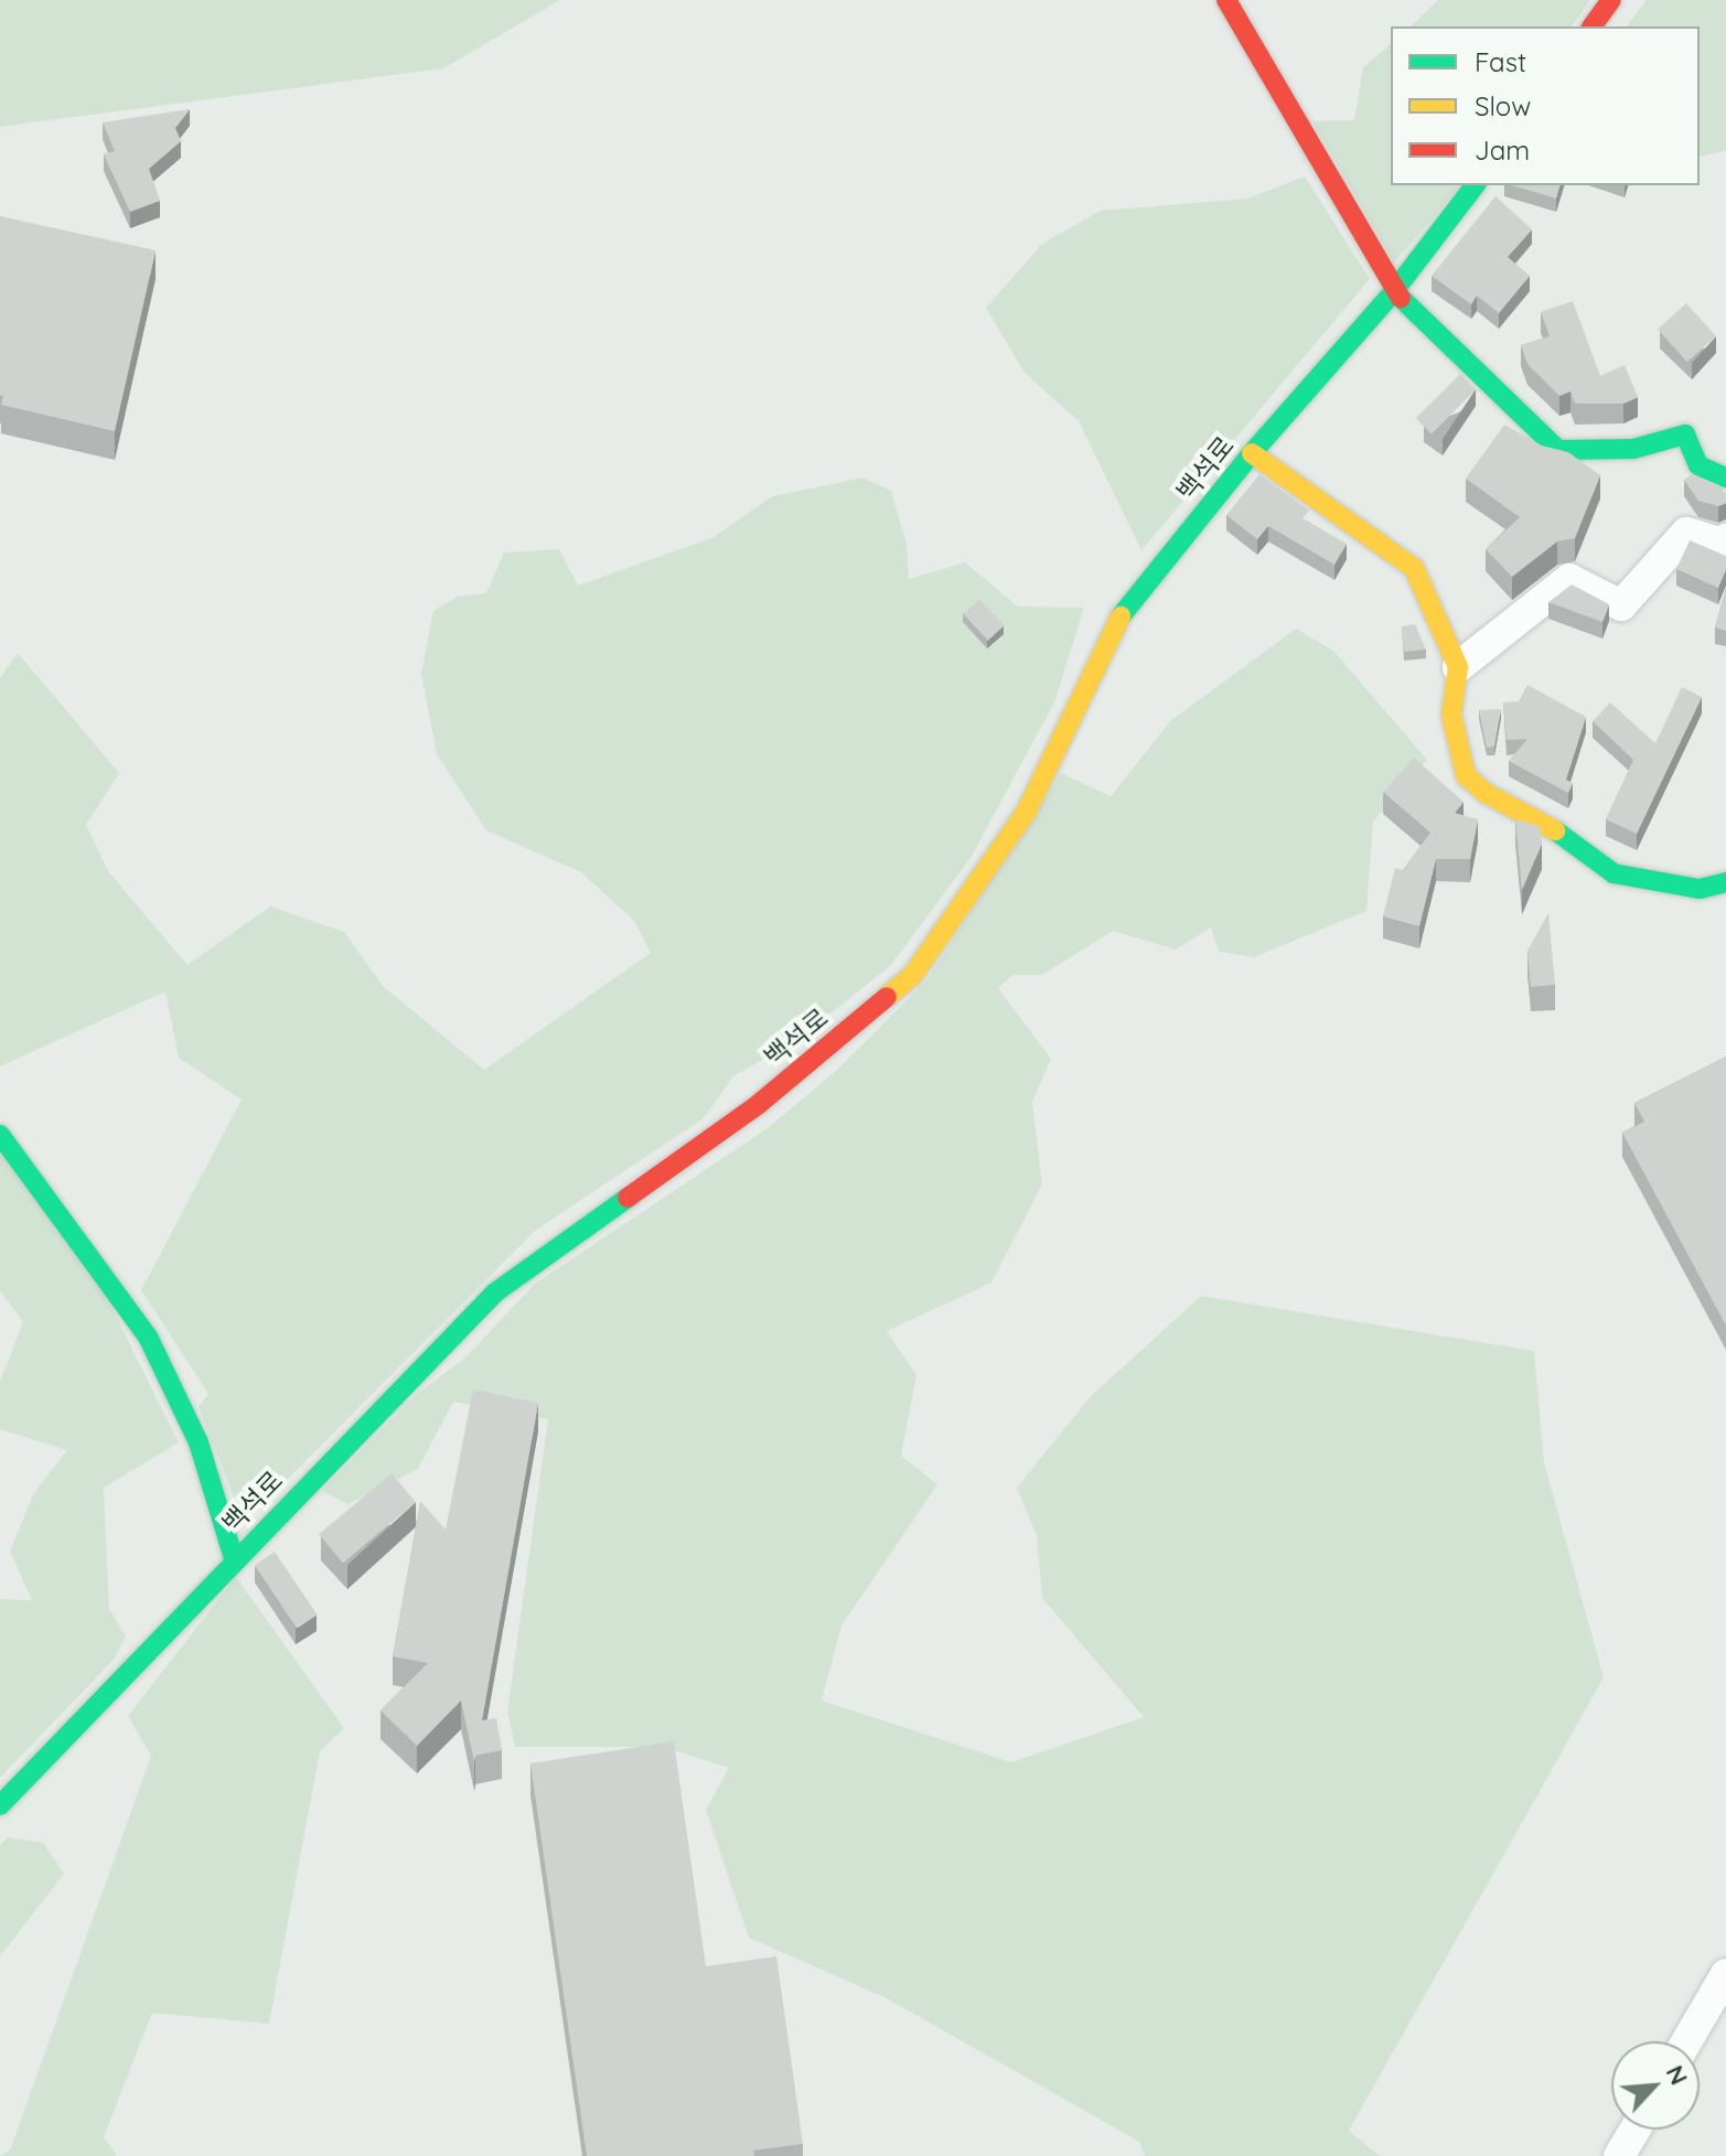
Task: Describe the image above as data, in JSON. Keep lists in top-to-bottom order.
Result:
{
  "streets": {
    "street": ["백석로"]
  },
  "legend": ["Fast", "Slow", "Jam"],
  "north": "top right"
}
